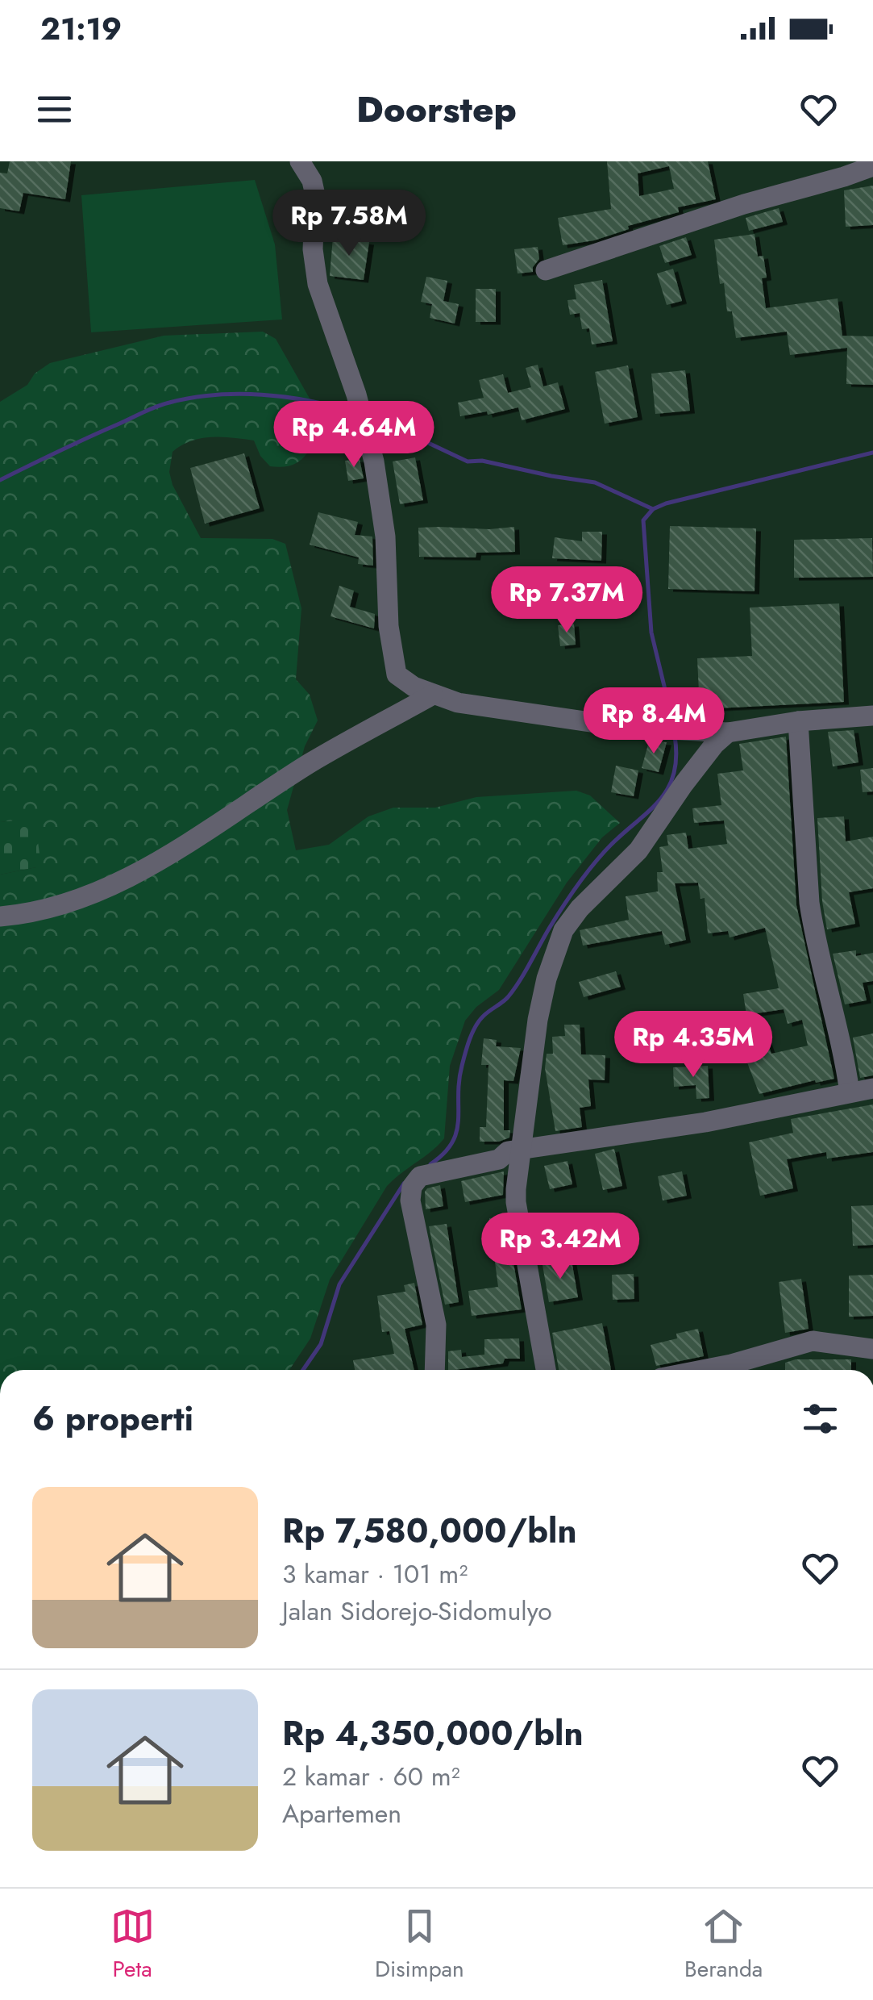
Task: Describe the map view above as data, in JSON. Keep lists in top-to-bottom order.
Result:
{
  "page": {
    "status": "21:19",
    "header": "Doorstep",
    "price": [
      "Rp 7.58M",
      "Rp 4.64M",
      "Rp 7.37M",
      "Rp 8.4M",
      "Rp 4.35M",
      "Rp 3.42M"
    ],
    "heading": "6 properti",
    "list": [
      {
        "name": "Rp 7,580,000/bln",
        "note": "3 kamar · 101 m² · Jalan Sidorejo-Sidomulyo"
      },
      {
        "name": "Rp 4,350,000/bln",
        "note": "2 kamar · 60 m² · Apartemen"
      }
    ],
    "tabs": ["Peta", "Disimpan", "Beranda"]
  }
}
